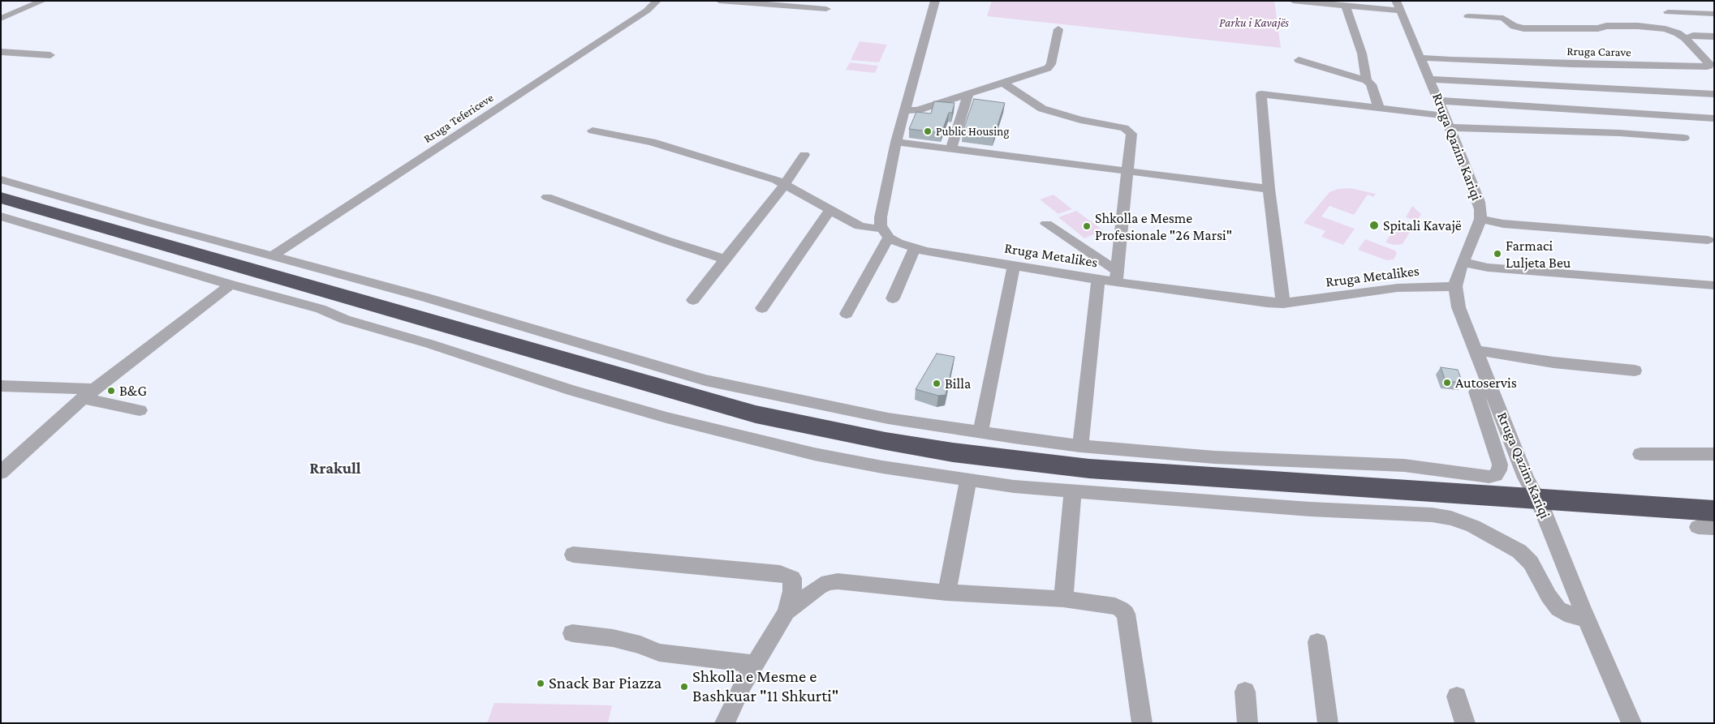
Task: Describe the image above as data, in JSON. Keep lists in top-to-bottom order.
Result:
{
  "streets": {
    "street": [
      "Rruga Carave",
      "Rruga Tefericeve",
      "Rruga Qazim Kariqi",
      "Rruga Metalikes"
    ]
  },
  "crossings": [
    ["Rruga Carave", "Rruga Qazim Kariqi"],
    ["Rruga Qazim Kariqi", "Rruga Metalikes"]
  ],
  "districts": ["Rrakull"],
  "parks": ["Parku i Kavajës"],
  "places": [
    "Public Housing",
    "Spitali Kavajë",
    "Shkolla e Mesme Profesionale \"26 Marsi\"",
    "Farmaci Luljeta Beu",
    "Autoservis",
    "Billa",
    "B&G",
    "Snack Bar Piazza",
    "Shkolla e Mesme e Bashkuar \"11 Shkurti\""
  ]
}
